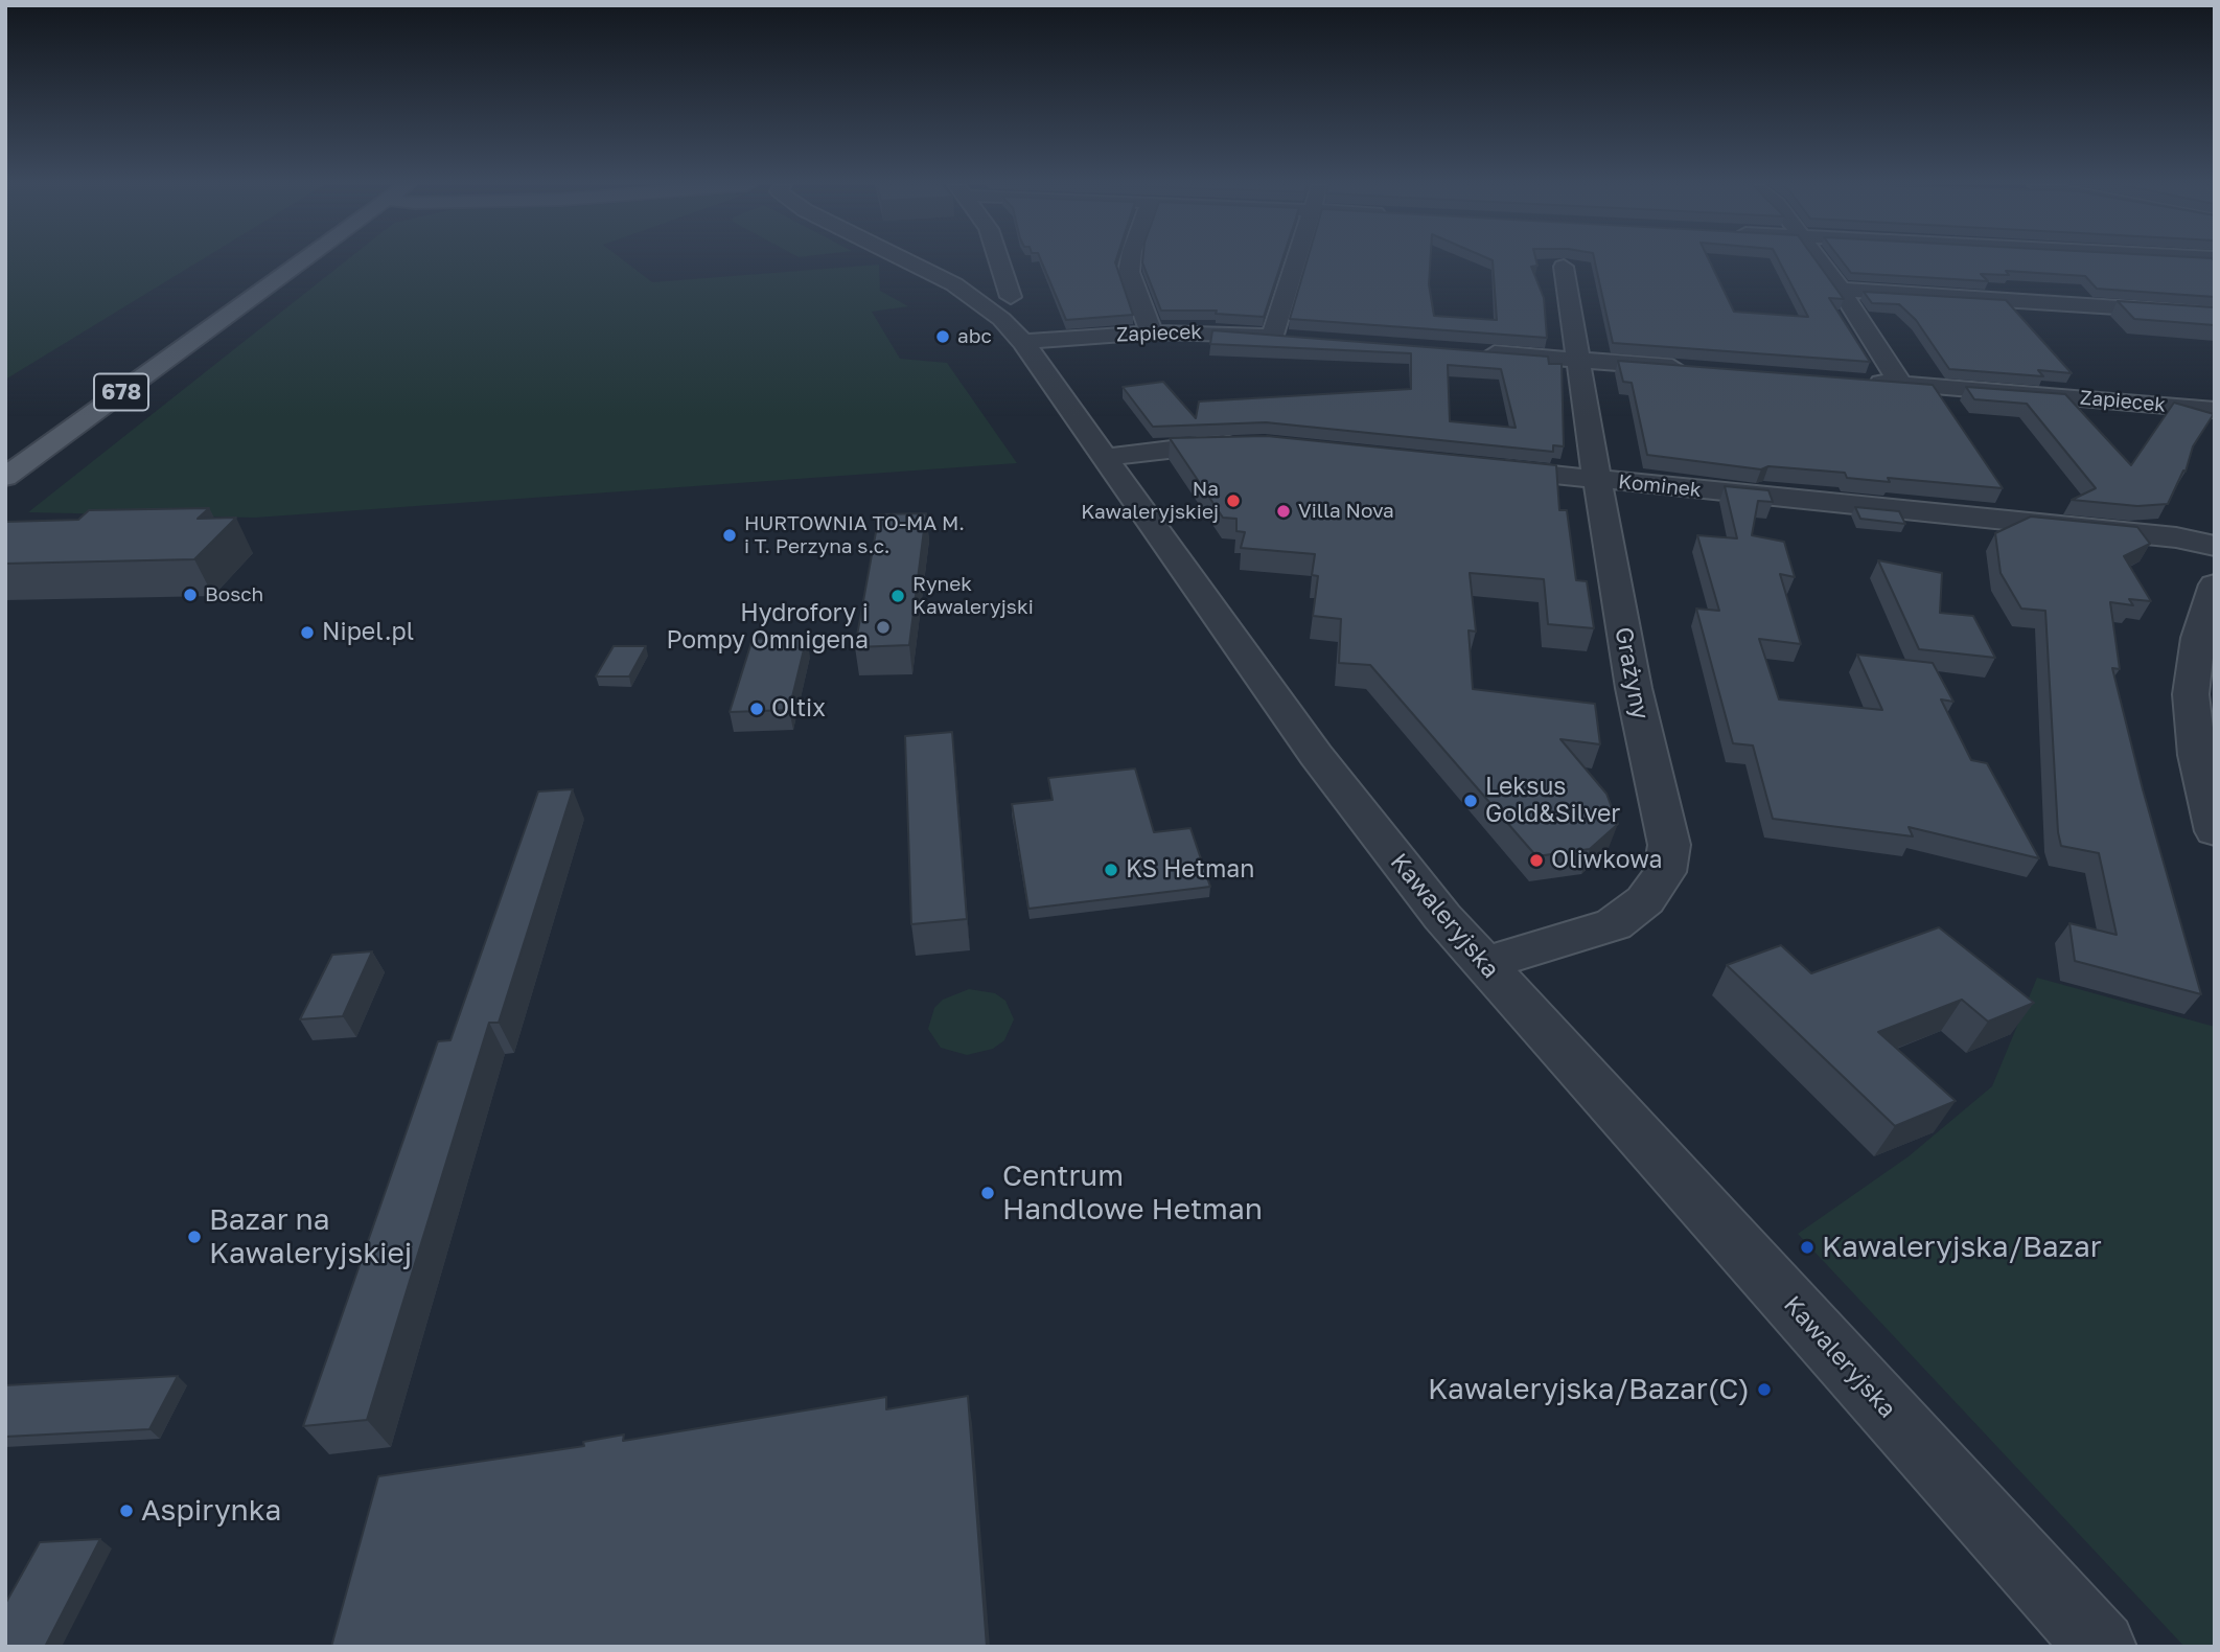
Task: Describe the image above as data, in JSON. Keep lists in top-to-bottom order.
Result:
{
  "streets": {
    "main road": ["678"],
    "street": [
      "Zapiecek",
      "Kominek",
      "Grażyny",
      "Kawaleryjska"
    ]
  },
  "crossings": [
    ["Zapiecek", "Kawaleryjska"],
    ["Kominek", "Grażyny"],
    ["Grażyny", "Kawaleryjska"]
  ],
  "places": [
    "abc",
    "Na Kawaleryjskiej",
    "Villa Nova",
    "HURTOWNIA TO-MA M. i T. Perzyna s.c.",
    "Bosch",
    "Rynek Kawaleryjski",
    "Hydrofory i Pompy Omnigena",
    "Nipel.pl",
    "Oltix",
    "Leksus Gold&Silver",
    "Oliwkowa",
    "KS Hetman",
    "Centrum Handlowe Hetman",
    "Bazar na Kawaleryjskiej",
    "Kawaleryjska/Bazar",
    "Kawaleryjska/Bazar(C)",
    "Aspirynka"
  ]
}
